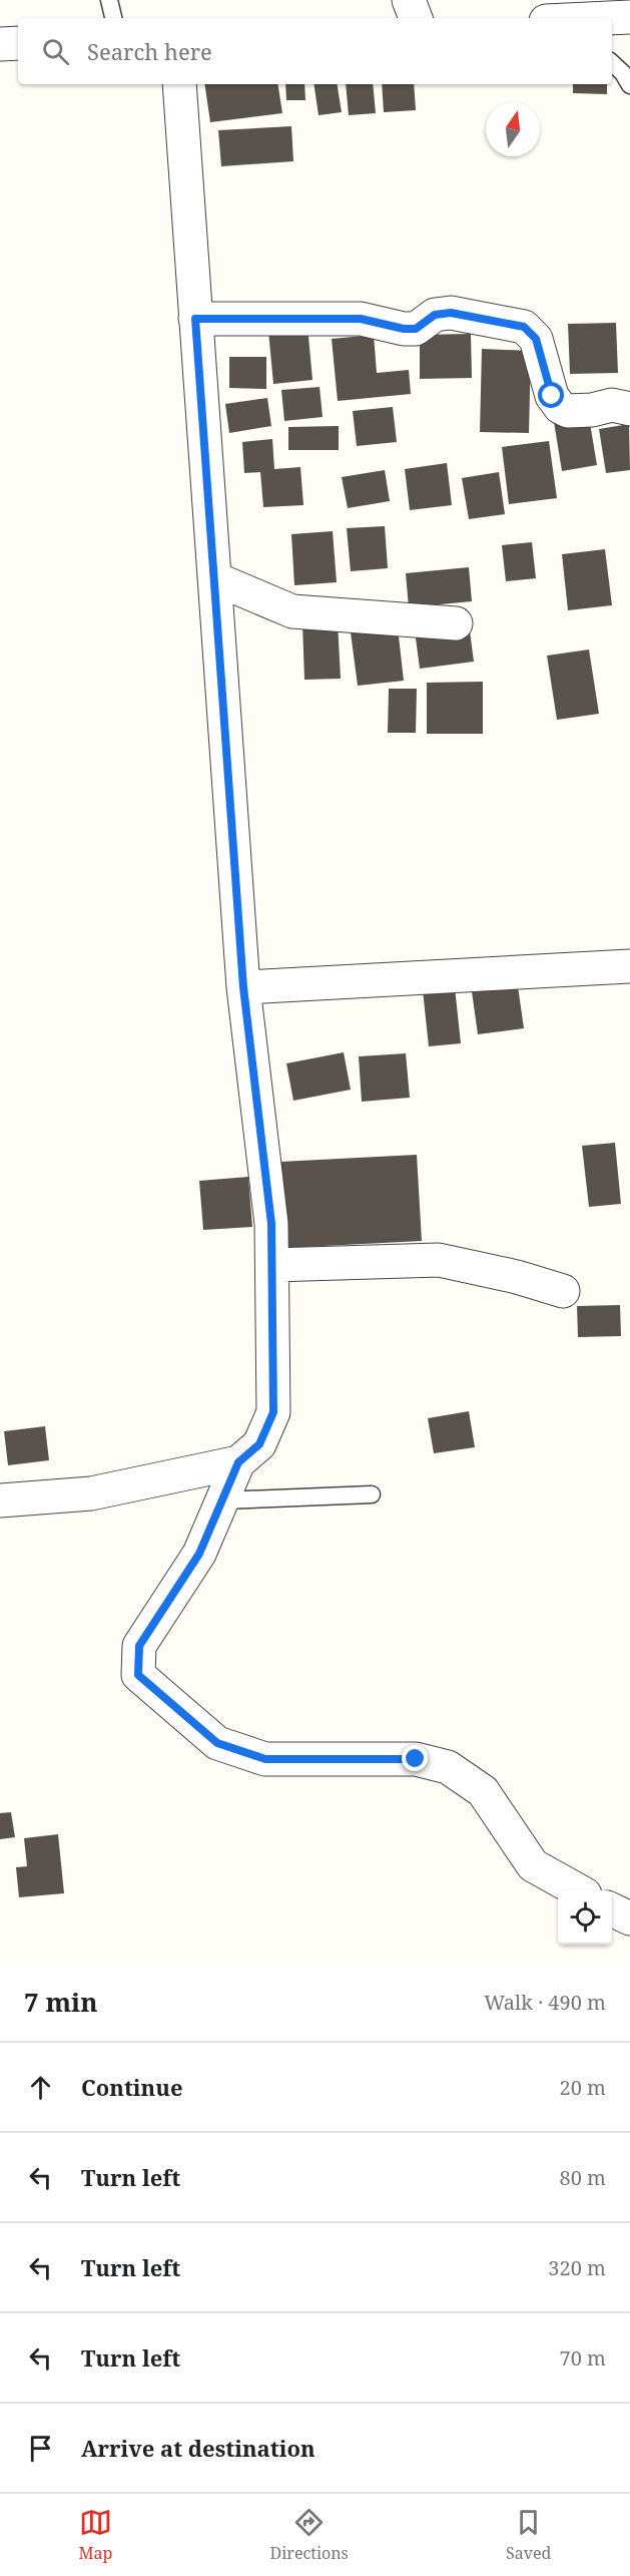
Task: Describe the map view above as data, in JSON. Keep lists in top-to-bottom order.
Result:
{
  "north": "top",
  "page": {
    "search": "Search here",
    "heading": ["7 min", "Walk · 490 m"],
    "list": [
      ["Continue", "20 m"],
      ["Turn left", "80 m"],
      ["Turn left", "320 m"],
      ["Turn left", "70 m"],
      "Arrive at destination"
    ],
    "nav": ["Map", "Directions", "Saved"]
  }
}
